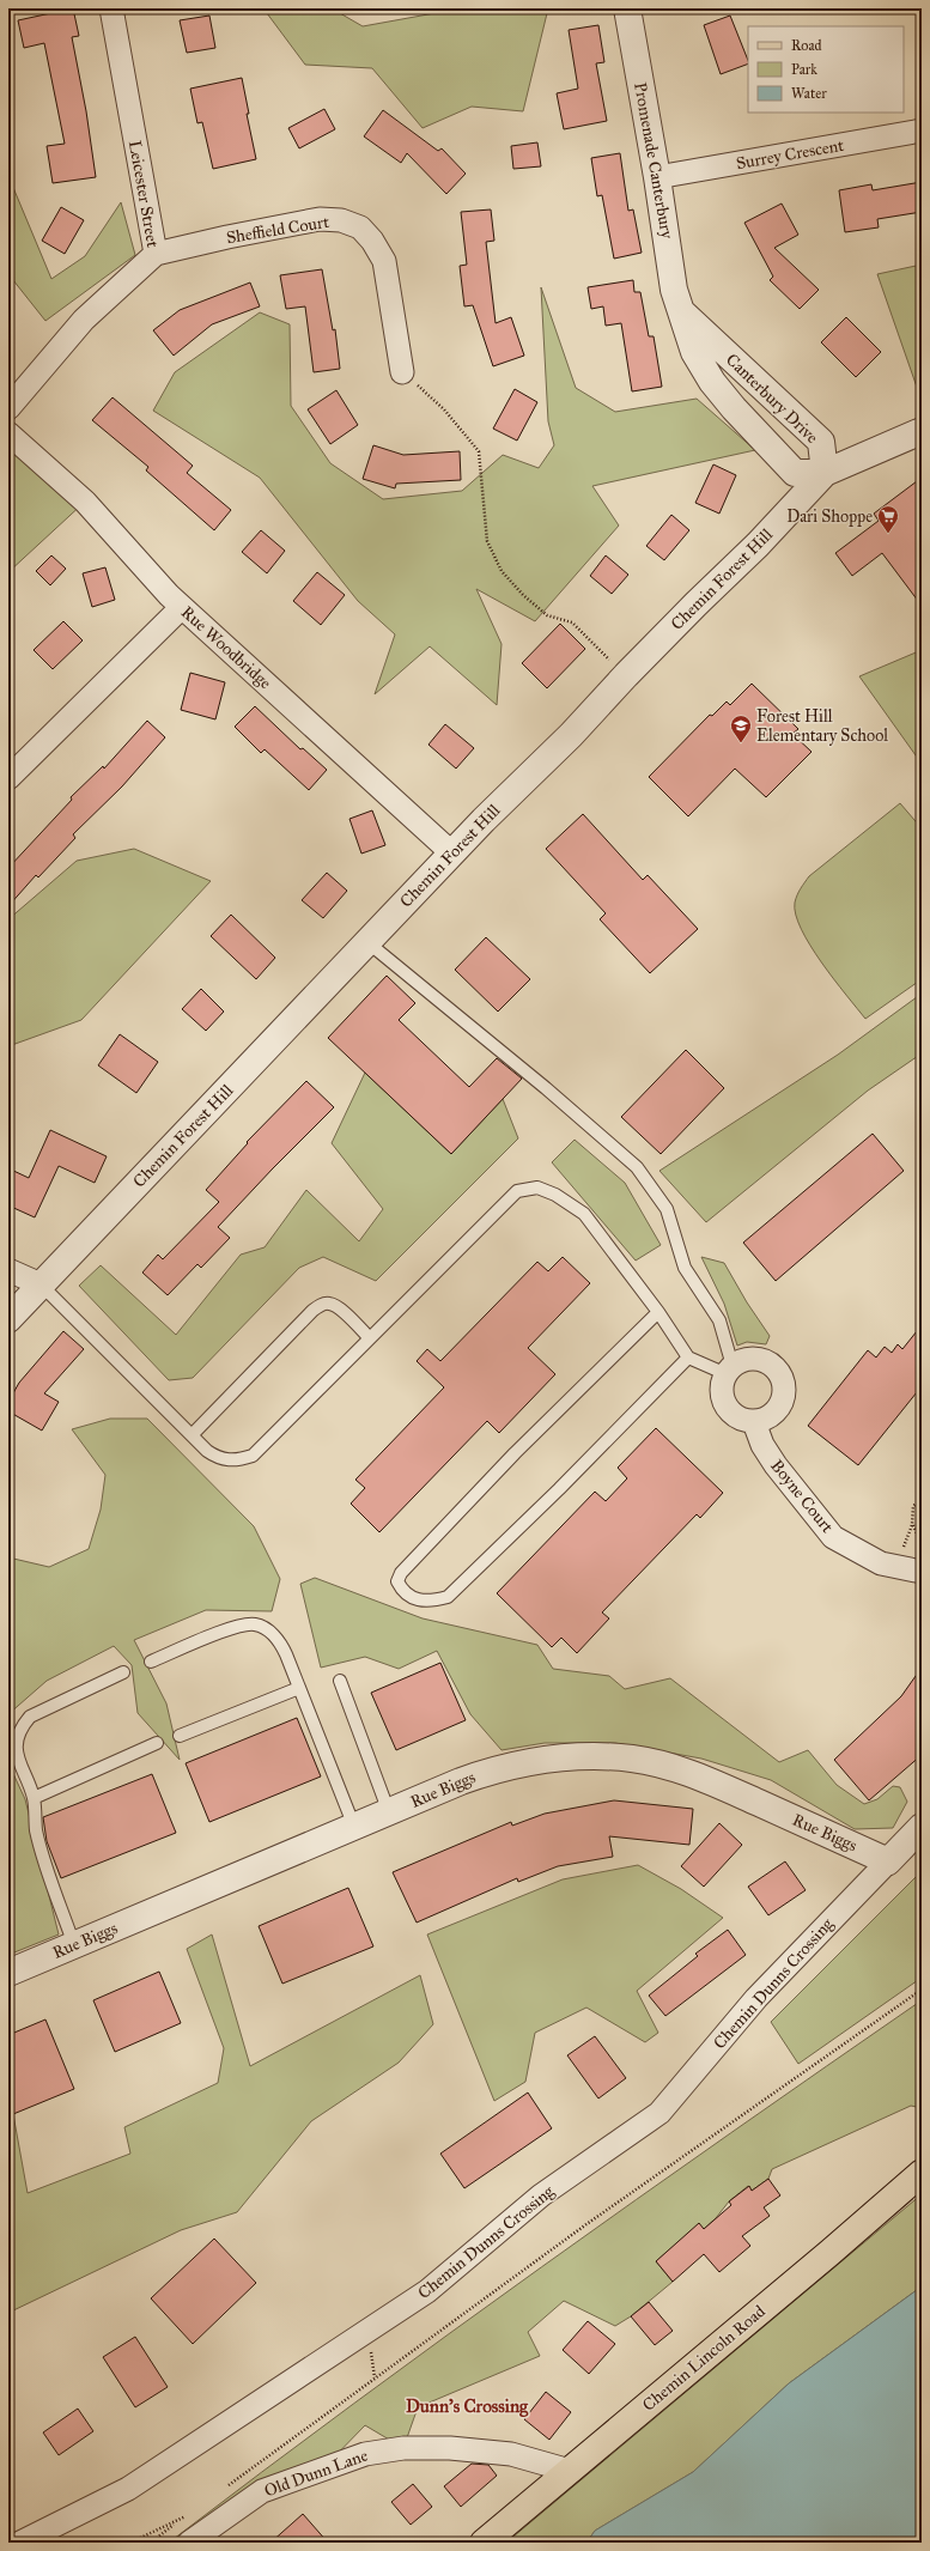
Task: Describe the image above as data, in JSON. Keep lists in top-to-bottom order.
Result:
{
  "streets": {
    "main road": ["Chemin Lincoln Road"],
    "street": [
      "Surrey Crescent",
      "Promenade Canterbury",
      "Leicester Street",
      "Sheffield Court",
      "Canterbury Drive",
      "Chemin Forest Hill",
      "Rue Woodbridge",
      "Boyne Court",
      "Rue Biggs",
      "Chemin Dunns Crossing",
      "Old Dunn Lane"
    ]
  },
  "crossings": [
    ["Surrey Crescent", "Promenade Canterbury"],
    ["Promenade Canterbury", "Canterbury Drive"],
    ["Leicester Street", "Sheffield Court"],
    ["Canterbury Drive", "Chemin Forest Hill"],
    ["Chemin Forest Hill", "Rue Woodbridge"],
    ["Rue Biggs", "Chemin Dunns Crossing"],
    ["Chemin Lincoln Road", "Old Dunn Lane"]
  ],
  "districts": ["Dunn's Crossing"],
  "places": {
    "supermarket": ["Dari Shoppe"],
    "school or university": ["Forest Hill Elementary School"]
  },
  "legend": ["Road", "Park", "Water"]
}
